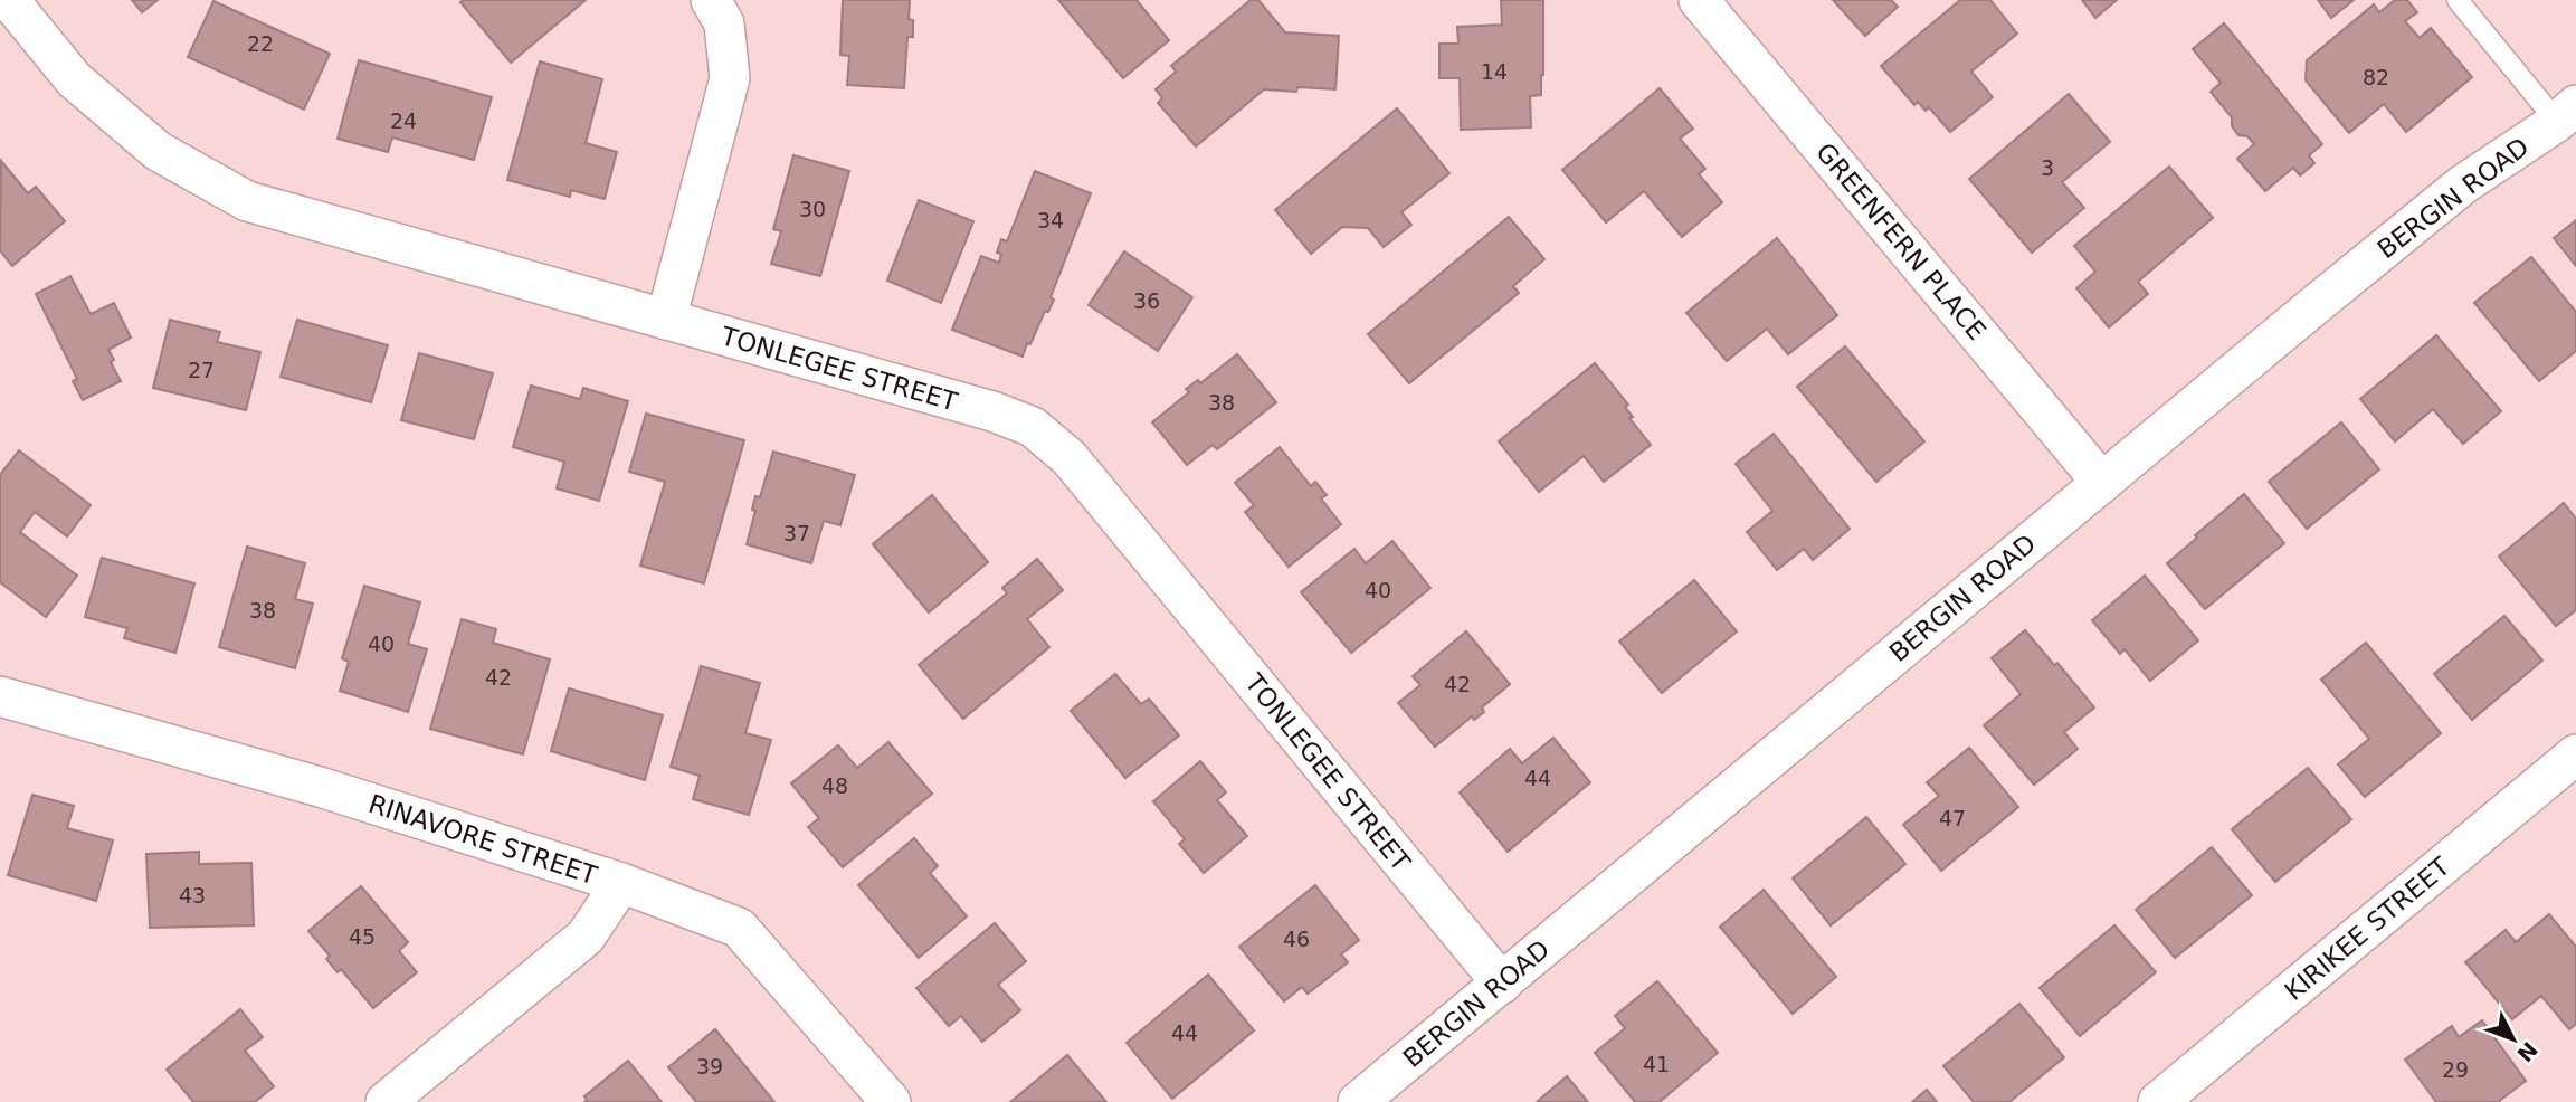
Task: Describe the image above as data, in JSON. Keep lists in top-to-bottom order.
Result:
{
  "streets": {
    "street": [
      "BERGIN ROAD",
      "GREENFERN PLACE",
      "TONLEGEE STREET",
      "RINAVORE STREET",
      "KIRIKEE STREET"
    ]
  },
  "crossings": [
    ["BERGIN ROAD", "GREENFERN PLACE"],
    ["BERGIN ROAD", "TONLEGEE STREET"]
  ],
  "house_numbers": [
    "22",
    "14",
    "82",
    "24",
    "3",
    "30",
    "34",
    "36",
    "27",
    "38",
    "37",
    "40",
    "38",
    "40",
    "42",
    "42",
    "44",
    "48",
    "47",
    "43",
    "45",
    "46",
    "44",
    "41",
    "39",
    "29"
  ],
  "north": "bottom right"
}
